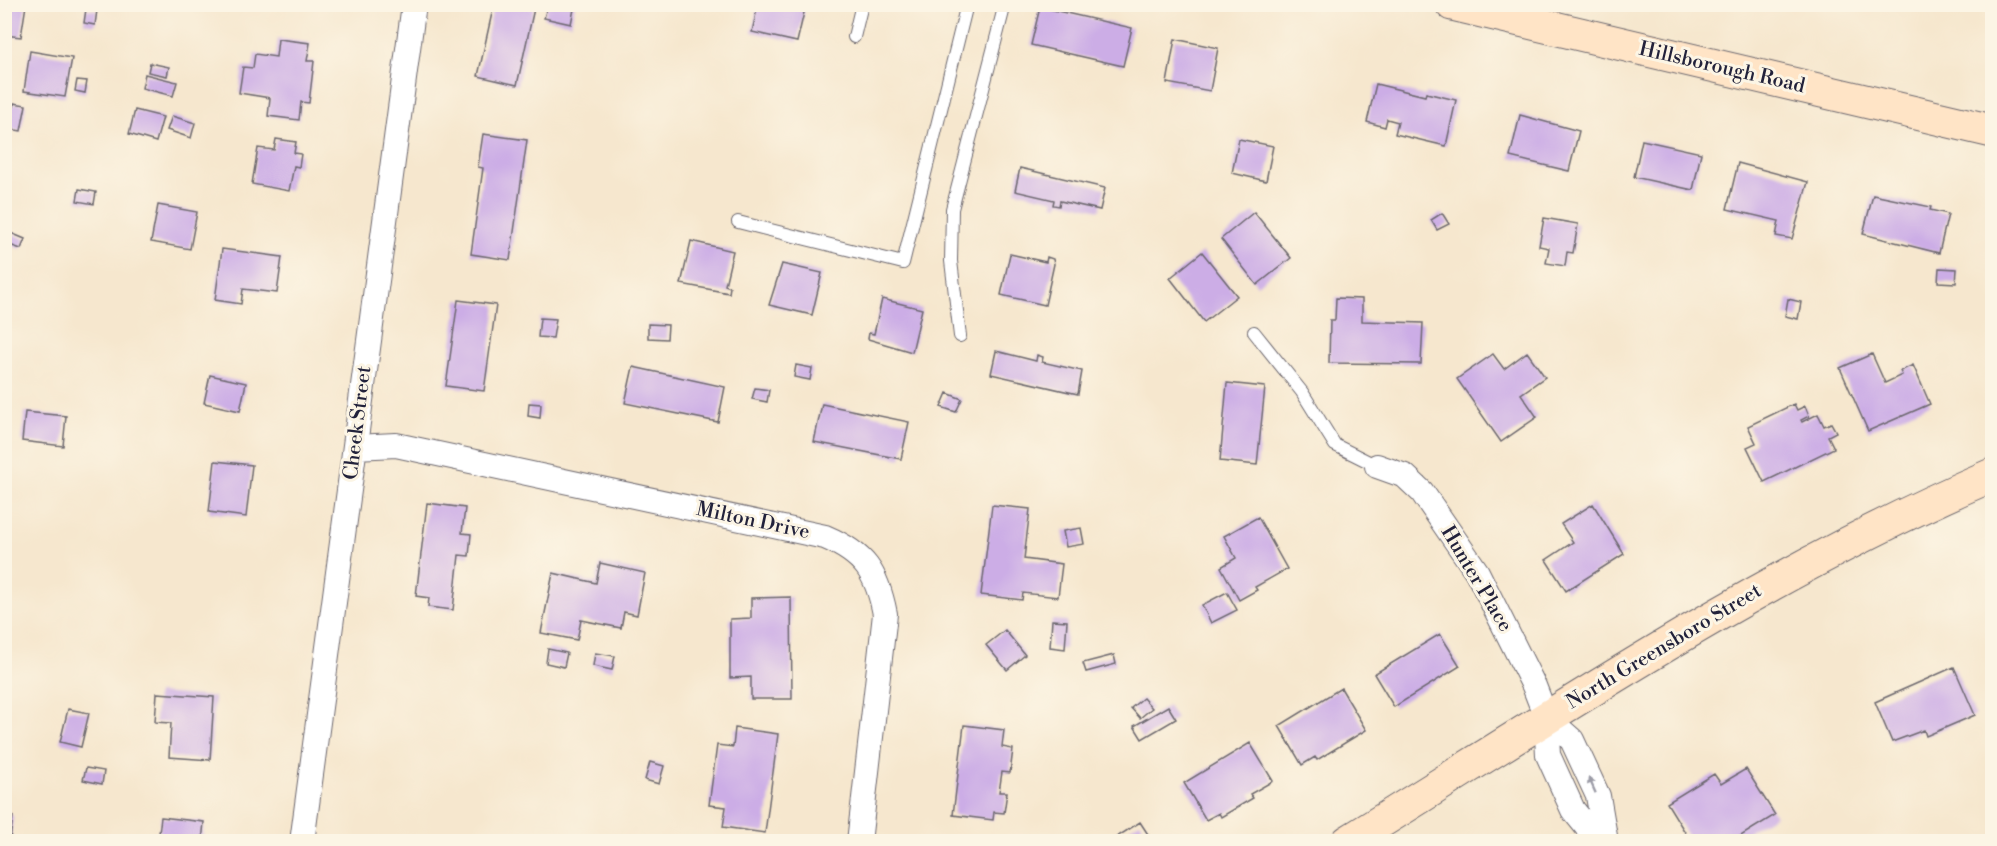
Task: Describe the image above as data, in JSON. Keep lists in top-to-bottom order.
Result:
{
  "streets": {
    "main road": ["Hillsborough Road", "North Greensboro Street"],
    "street": ["Cheek Street", "Milton Drive", "Hunter Place"]
  },
  "crossings": [
    ["Cheek Street", "Milton Drive"],
    ["Hunter Place", "North Greensboro Street"]
  ]
}
